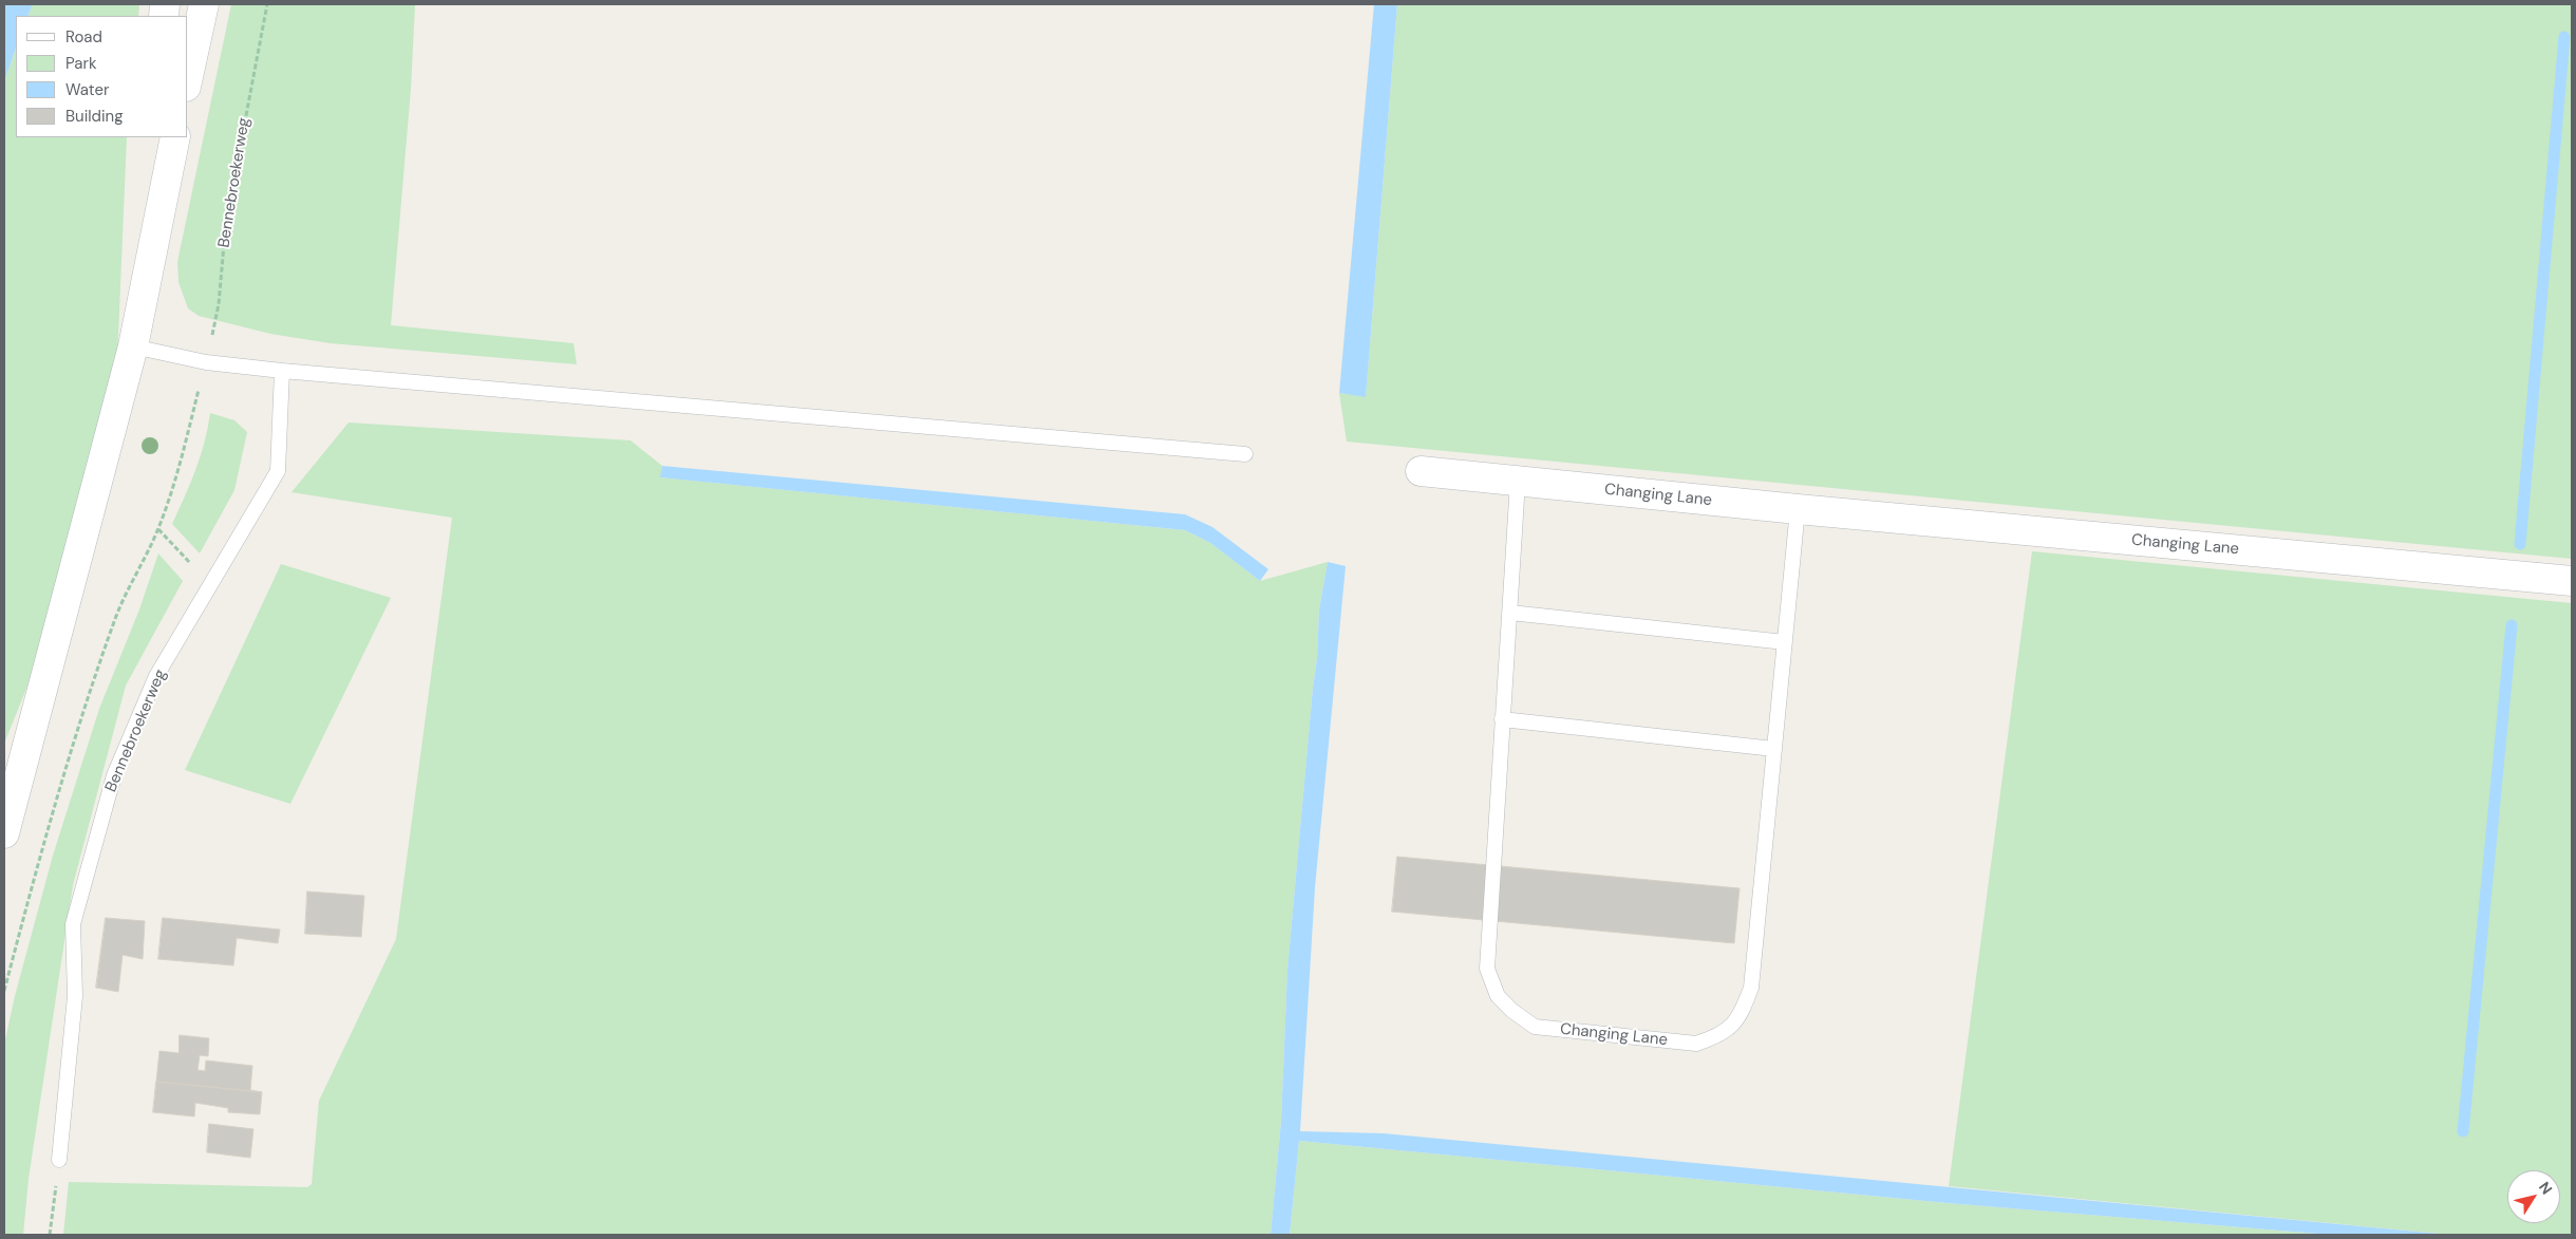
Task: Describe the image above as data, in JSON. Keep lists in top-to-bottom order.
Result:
{
  "streets": {
    "street": ["Changing Lane"],
    "lane": ["Bennebroekerweg"]
  },
  "legend": [
    "Road",
    "Park",
    "Water",
    "Building"
  ],
  "north": "top right"
}
